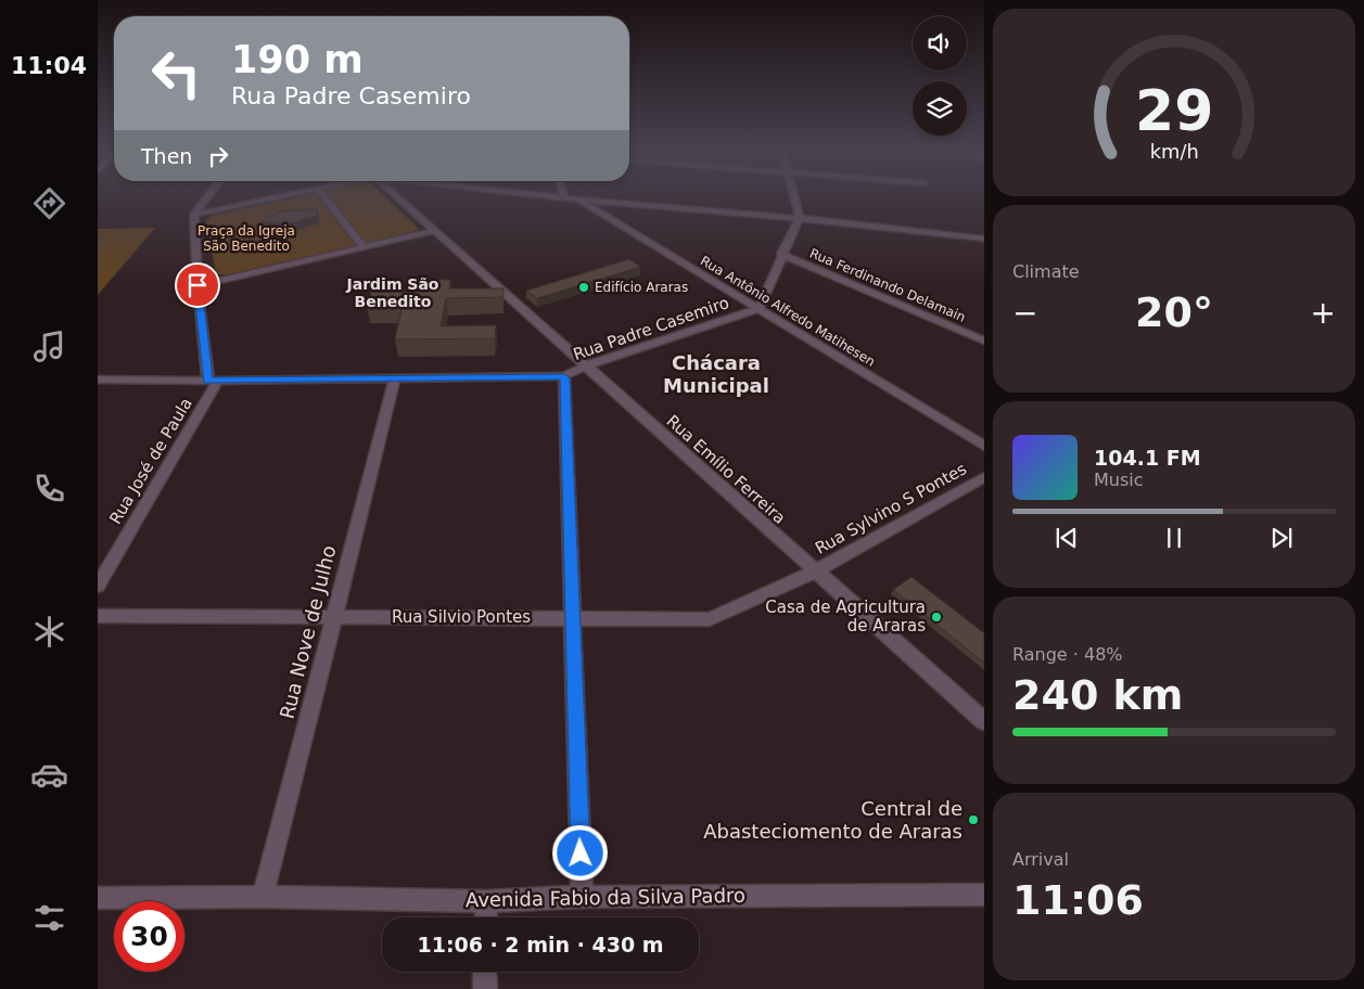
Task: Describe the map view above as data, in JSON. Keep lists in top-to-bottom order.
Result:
{
  "streets": {
    "street": [
      "Rua Ferdinando Delamain",
      "Rua Antônio Alfredo Matihesen",
      "Rua Padre Casemiro",
      "Rua José de Paula",
      "Rua Emílio Ferreira",
      "Rua Sylvino S Pontes",
      "Rua Silvio Pontes",
      "Rua Nove de Julho",
      "Avenida Fabio da Silva Padro"
    ]
  },
  "crossings": [
    ["Rua Antônio Alfredo Matihesen", "Rua Padre Casemiro"],
    ["Rua Padre Casemiro", "Rua José de Paula"],
    ["Rua Padre Casemiro", "Rua Emílio Ferreira"],
    ["Rua Padre Casemiro", "Rua Nove de Julho"],
    ["Rua Emílio Ferreira", "Rua Sylvino S Pontes"],
    ["Rua Emílio Ferreira", "Rua Silvio Pontes"],
    ["Rua Sylvino S Pontes", "Rua Silvio Pontes"],
    ["Rua Silvio Pontes", "Rua Nove de Julho"],
    ["Rua Nove de Julho", "Avenida Fabio da Silva Padro"]
  ],
  "districts": ["Jardim São Benedito", "Chácara Municipal"],
  "parks": ["Praça da Igreja São Benedito"],
  "places": ["Edifício Araras", "Casa de Agricultura de Araras", "Central de Abasteciomento de Araras"],
  "page": {
    "tabs": "11:04",
    "turn": ["190 m", "Rua Padre Casemiro"],
    "then": "Then",
    "tile": [
      "Climate",
      ["Range · 48%", "240 km"],
      ["Arrival", "11:06"]
    ],
    "heat": ["−", "20°", "+"],
    "song": ["104.1 FM", "Music"],
    "limit": "30",
    "trip": "11:06 · 2 min · 430 m",
    "gauge": ["29", "km/h"]
  }
}
